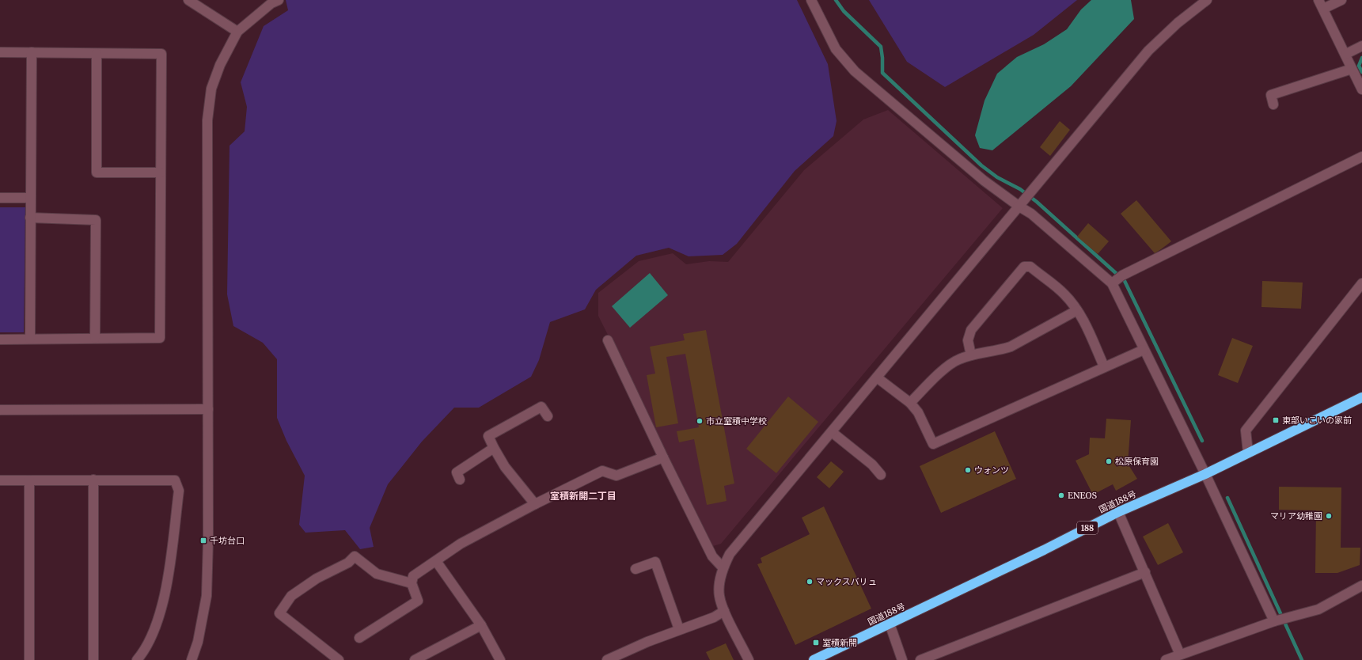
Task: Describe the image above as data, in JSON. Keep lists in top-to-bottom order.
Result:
{
  "streets": {
    "highway": ["国道188号", "188"]
  },
  "districts": ["室積新開二丁目"],
  "places": {
    "transit": ["東部いこいの家前", "千坊台口", "室積新開"],
    "other": [
      "市立室積中学校",
      "松原保育園",
      "ウォンツ",
      "ENEOS",
      "マリア幼稚園",
      "マックスバリュ"
    ]
  }
}
